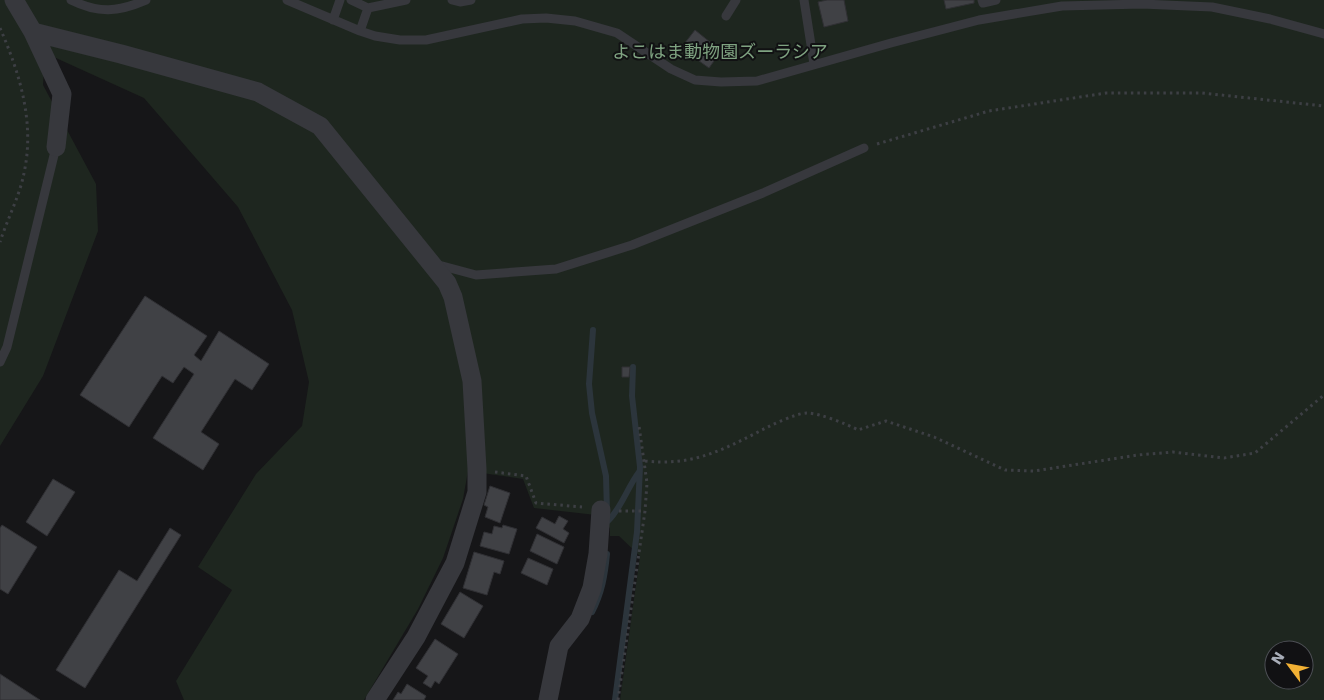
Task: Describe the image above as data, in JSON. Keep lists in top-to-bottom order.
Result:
{
  "parks": ["よこはま動物園ズーラシア"],
  "north": "top left"
}
